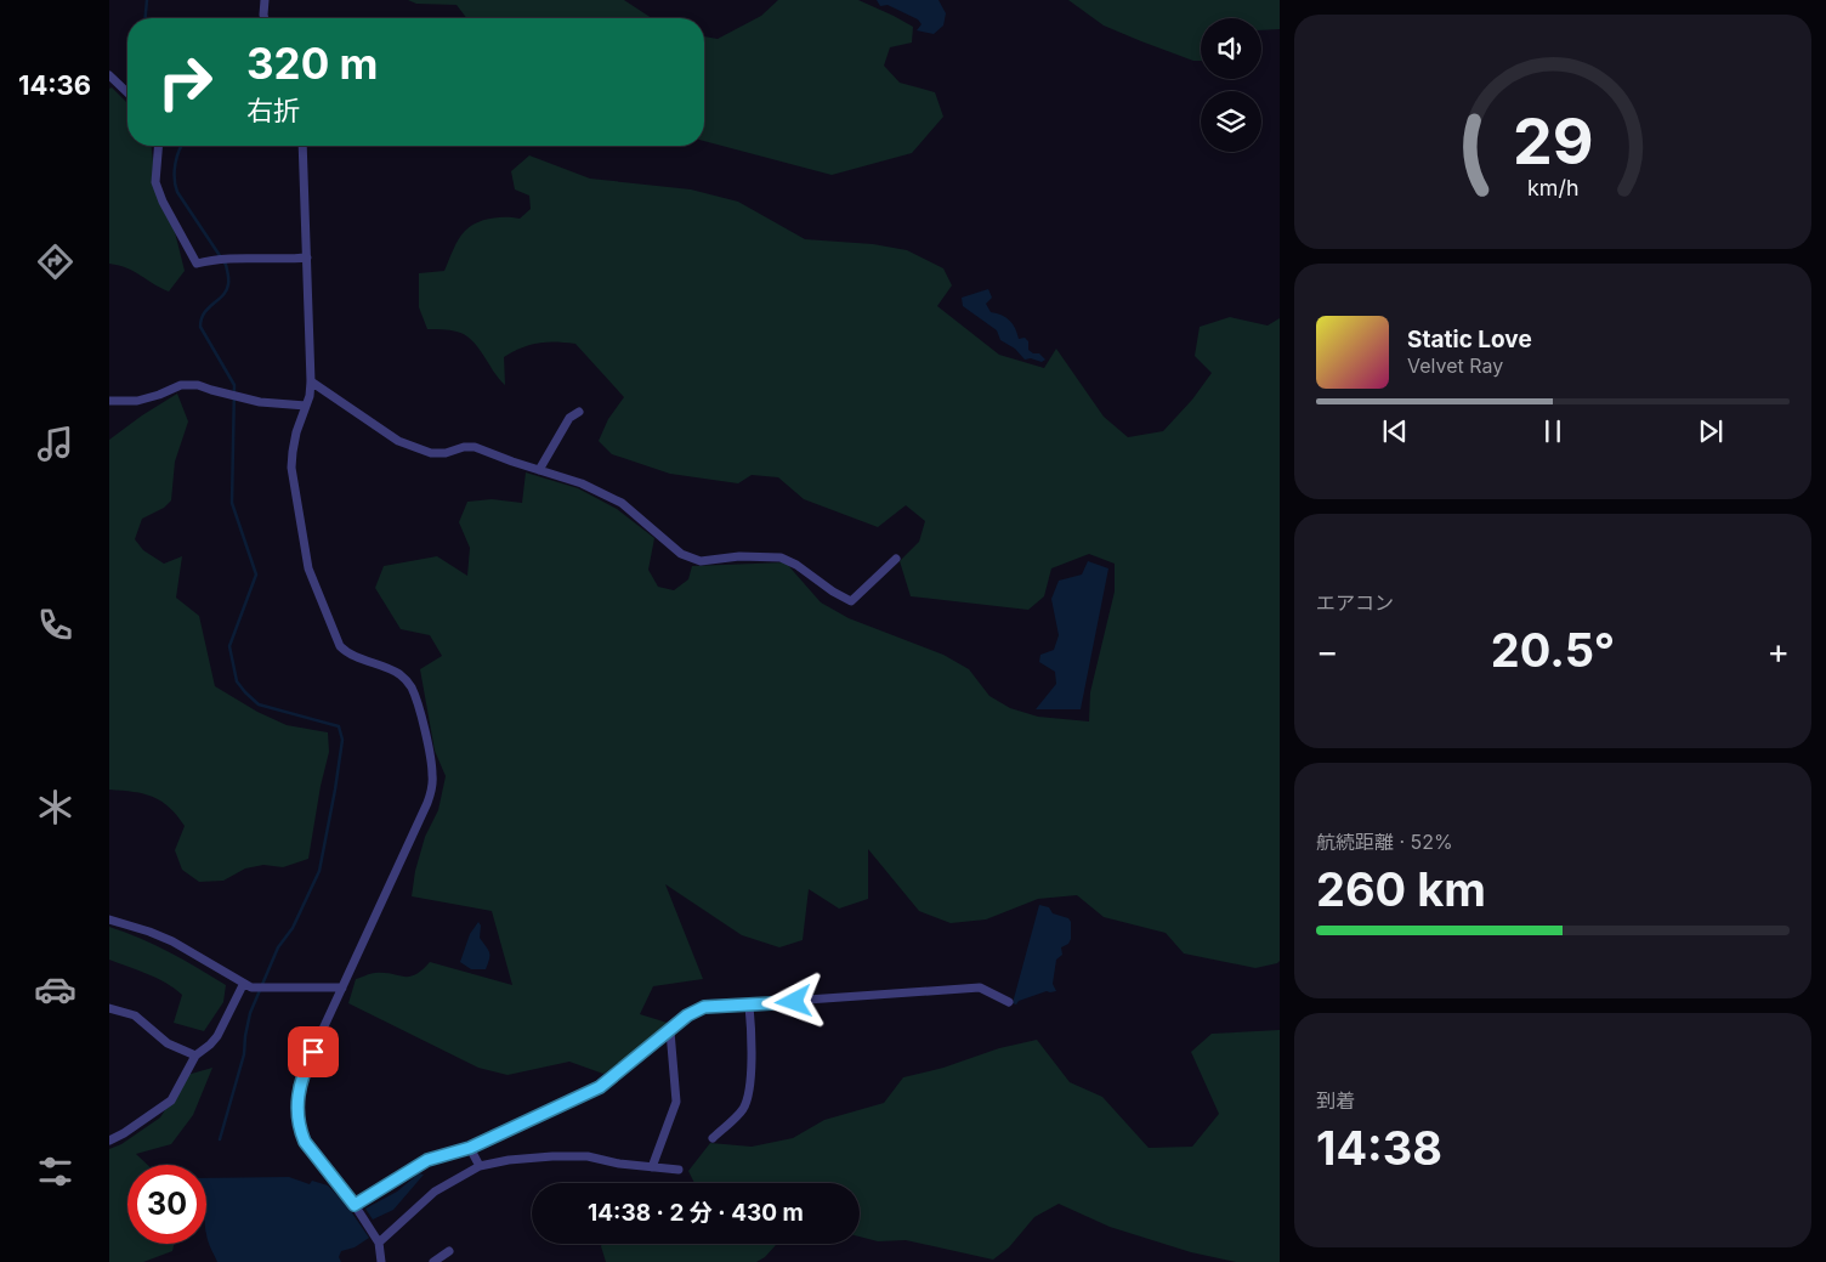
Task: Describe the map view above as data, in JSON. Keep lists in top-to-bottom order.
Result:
{
  "page": {
    "tabs": "14:36",
    "turn": ["320 m", "右折"],
    "song": ["Static Love", "Velvet Ray"],
    "tile": [
      "エアコン",
      ["航続距離 · 52%", "260 km"],
      ["到着", "14:38"]
    ],
    "heat": ["−", "20.5°", "+"],
    "limit": "30",
    "trip": "14:38 · 2 分 · 430 m",
    "gauge": ["29", "km/h"]
  }
}
